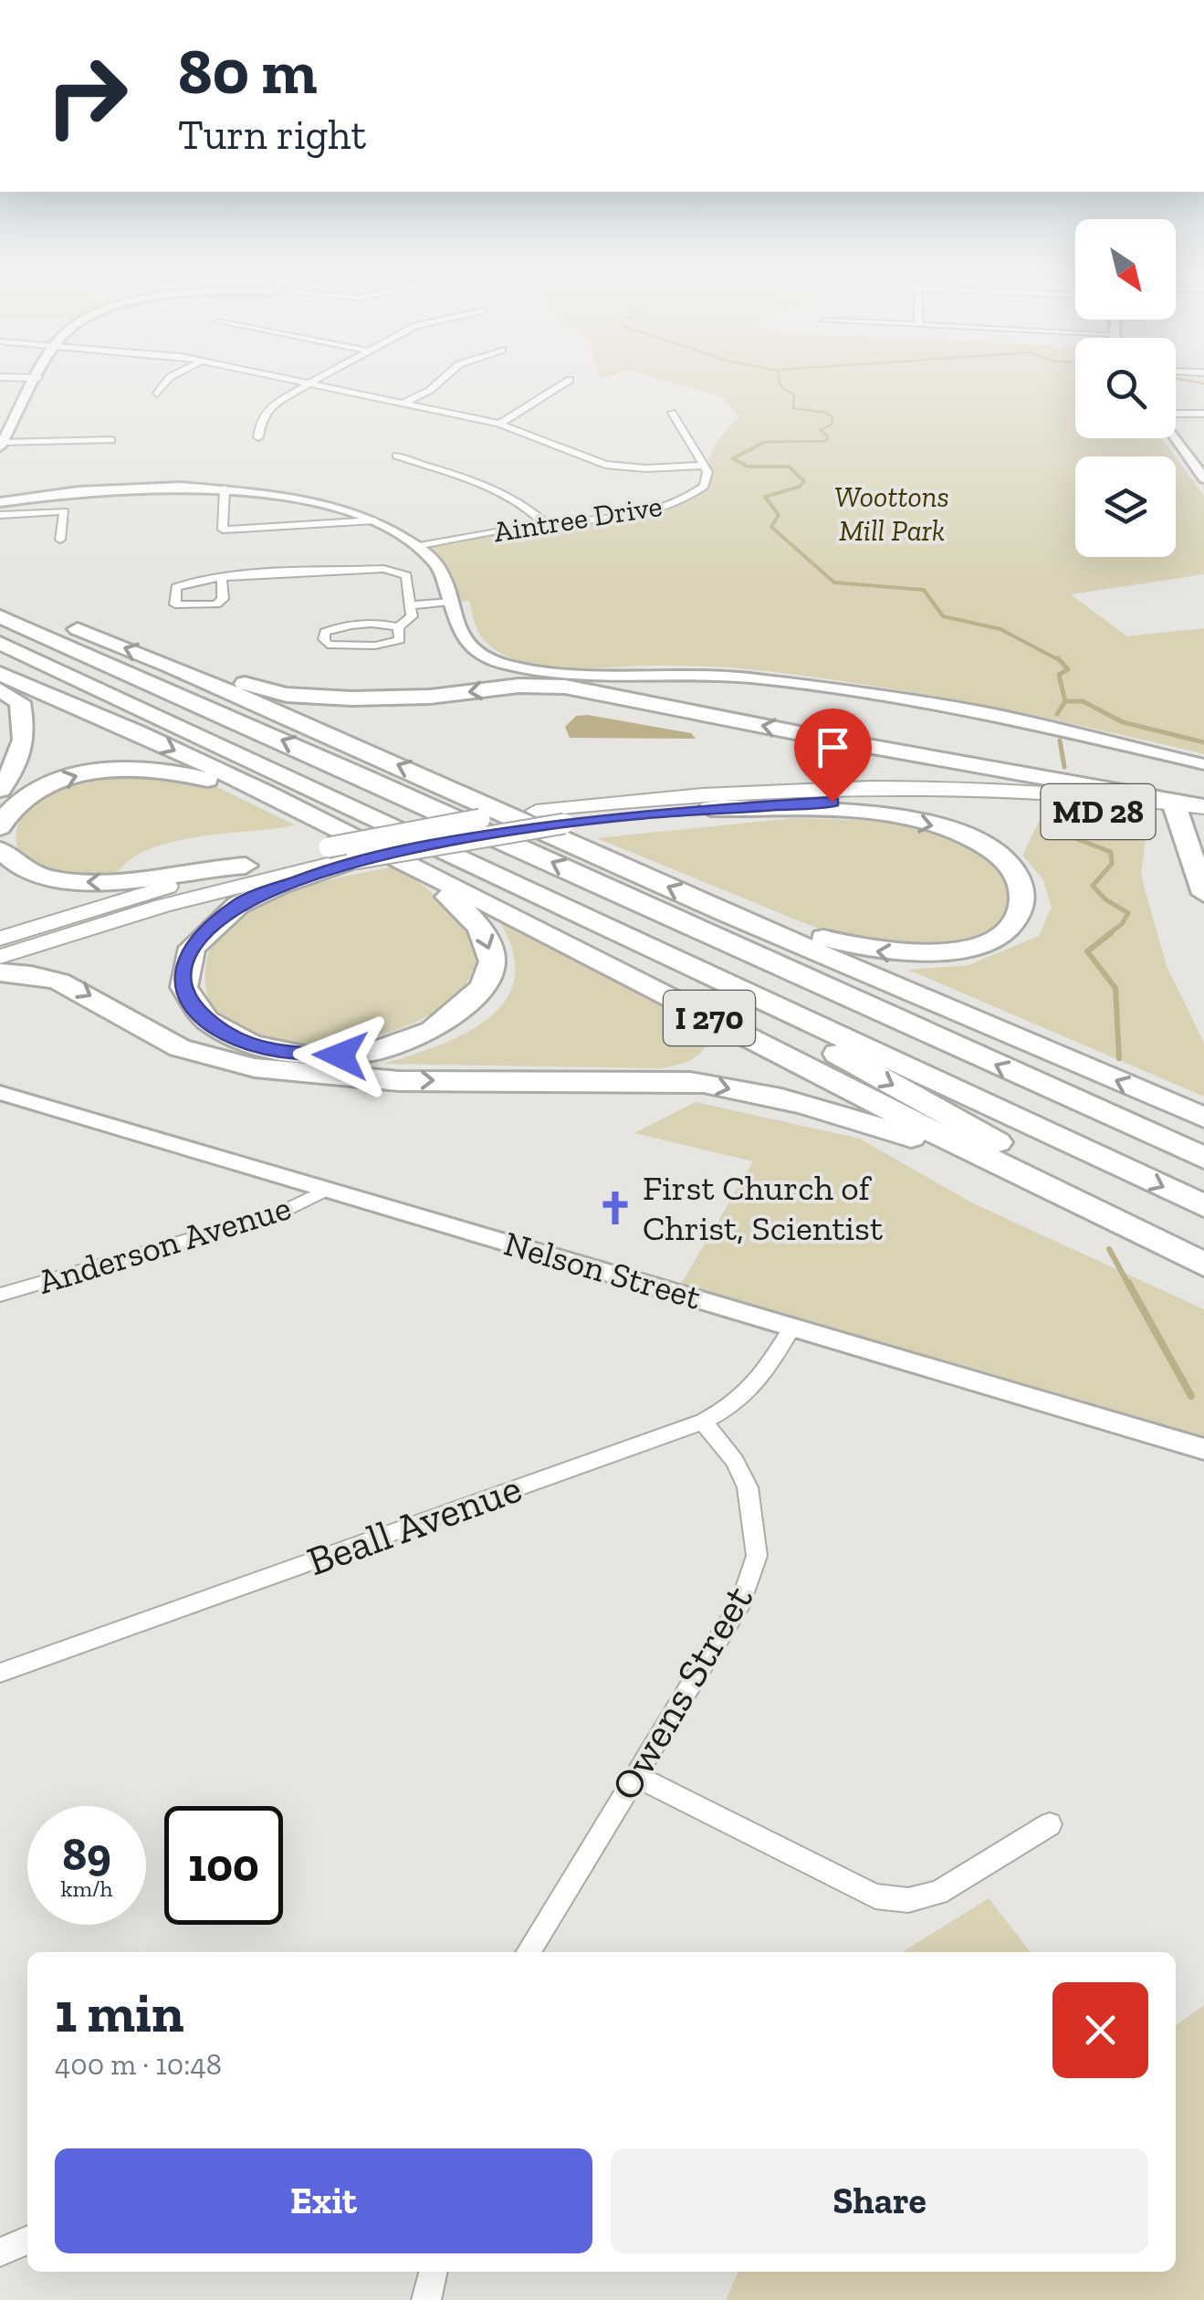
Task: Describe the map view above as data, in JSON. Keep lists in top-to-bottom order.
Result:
{
  "streets": {
    "highway": ["I 270"],
    "main road": ["MD 28"],
    "street": [
      "Aintree Drive",
      "Anderson Avenue",
      "Nelson Street",
      "Beall Avenue",
      "Owens Street"
    ]
  },
  "crossings": [
    ["Anderson Avenue", "Nelson Street"],
    ["Nelson Street", "Beall Avenue"],
    ["Beall Avenue", "Owens Street"]
  ],
  "parks": ["Woottons Mill Park"],
  "places": {
    "church": ["First Church of Christ, Scientist"]
  },
  "north": "bottom right",
  "page": {
    "turn": ["80 m", "Turn right"],
    "speed": "89 km/h",
    "limit": "100",
    "heading": ["1 min", "400 m · 10:48"],
    "buttons": ["Exit", "Share"]
  }
}
